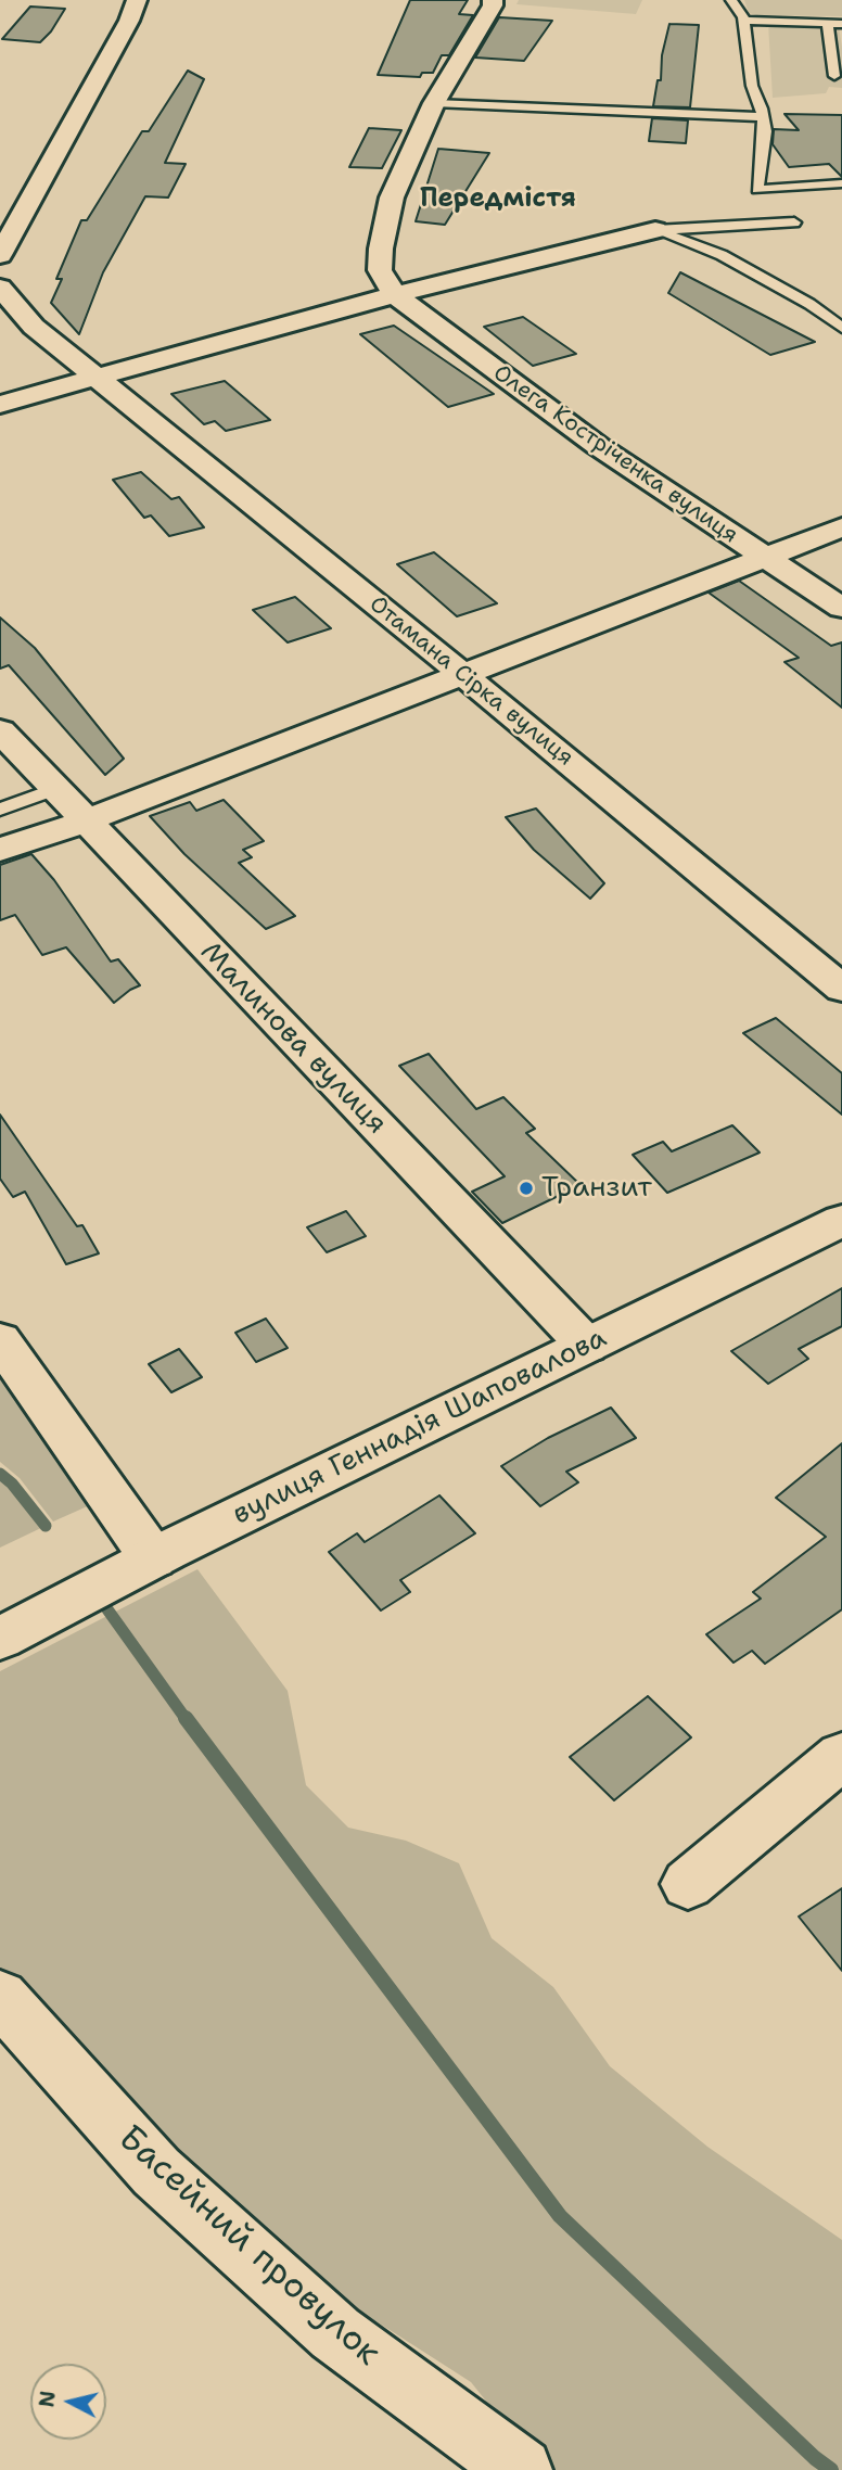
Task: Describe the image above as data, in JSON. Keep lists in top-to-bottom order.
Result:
{
  "streets": {
    "street": [
      "Олега Костріченка вулиця",
      "Отамана Сірка вулиця",
      "Малинова вулиця",
      "вулиця Геннадія Шаповалова",
      "Басейний провулок"
    ]
  },
  "crossings": [
    ["Малинова вулиця", "вулиця Геннадія Шаповалова"]
  ],
  "districts": ["Передмістя"],
  "places": ["Транзит"],
  "north": "left"
}
